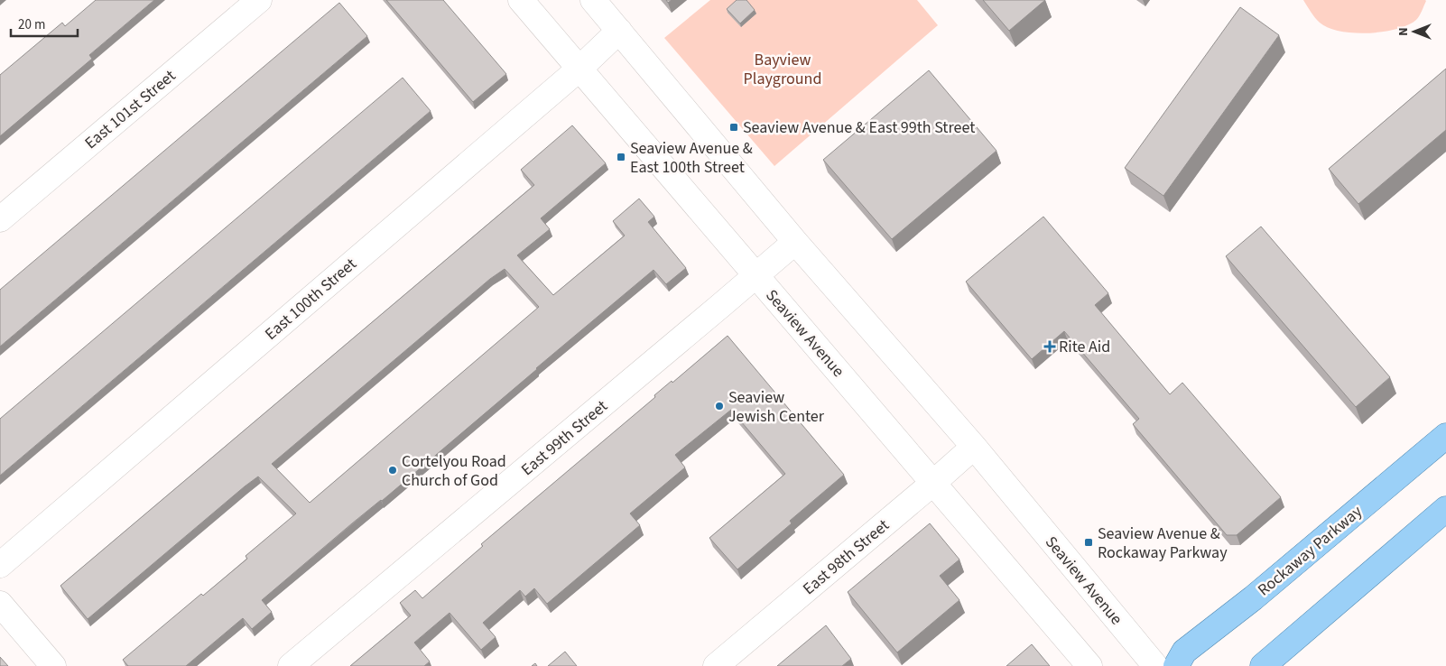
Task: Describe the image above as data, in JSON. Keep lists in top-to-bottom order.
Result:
{
  "streets": {
    "main road": ["Rockaway Parkway"],
    "street": [
      "East 101st Street",
      "East 100th Street",
      "Seaview Avenue",
      "East 99th Street",
      "East 98th Street"
    ]
  },
  "crossings": [
    ["East 100th Street", "Seaview Avenue"],
    ["Seaview Avenue", "East 99th Street"],
    ["Seaview Avenue", "East 98th Street"]
  ],
  "parks": ["Bayview Playground"],
  "places": {
    "transit": ["Seaview Avenue & East 99th Street", "Seaview Avenue & East 100th Street", "Seaview Avenue & Rockaway Parkway"],
    "health": ["Rite Aid"],
    "other": ["Seaview Jewish Center", "Cortelyou Road Church of God"]
  },
  "scale_bar": "20 m",
  "north": "left"
}
